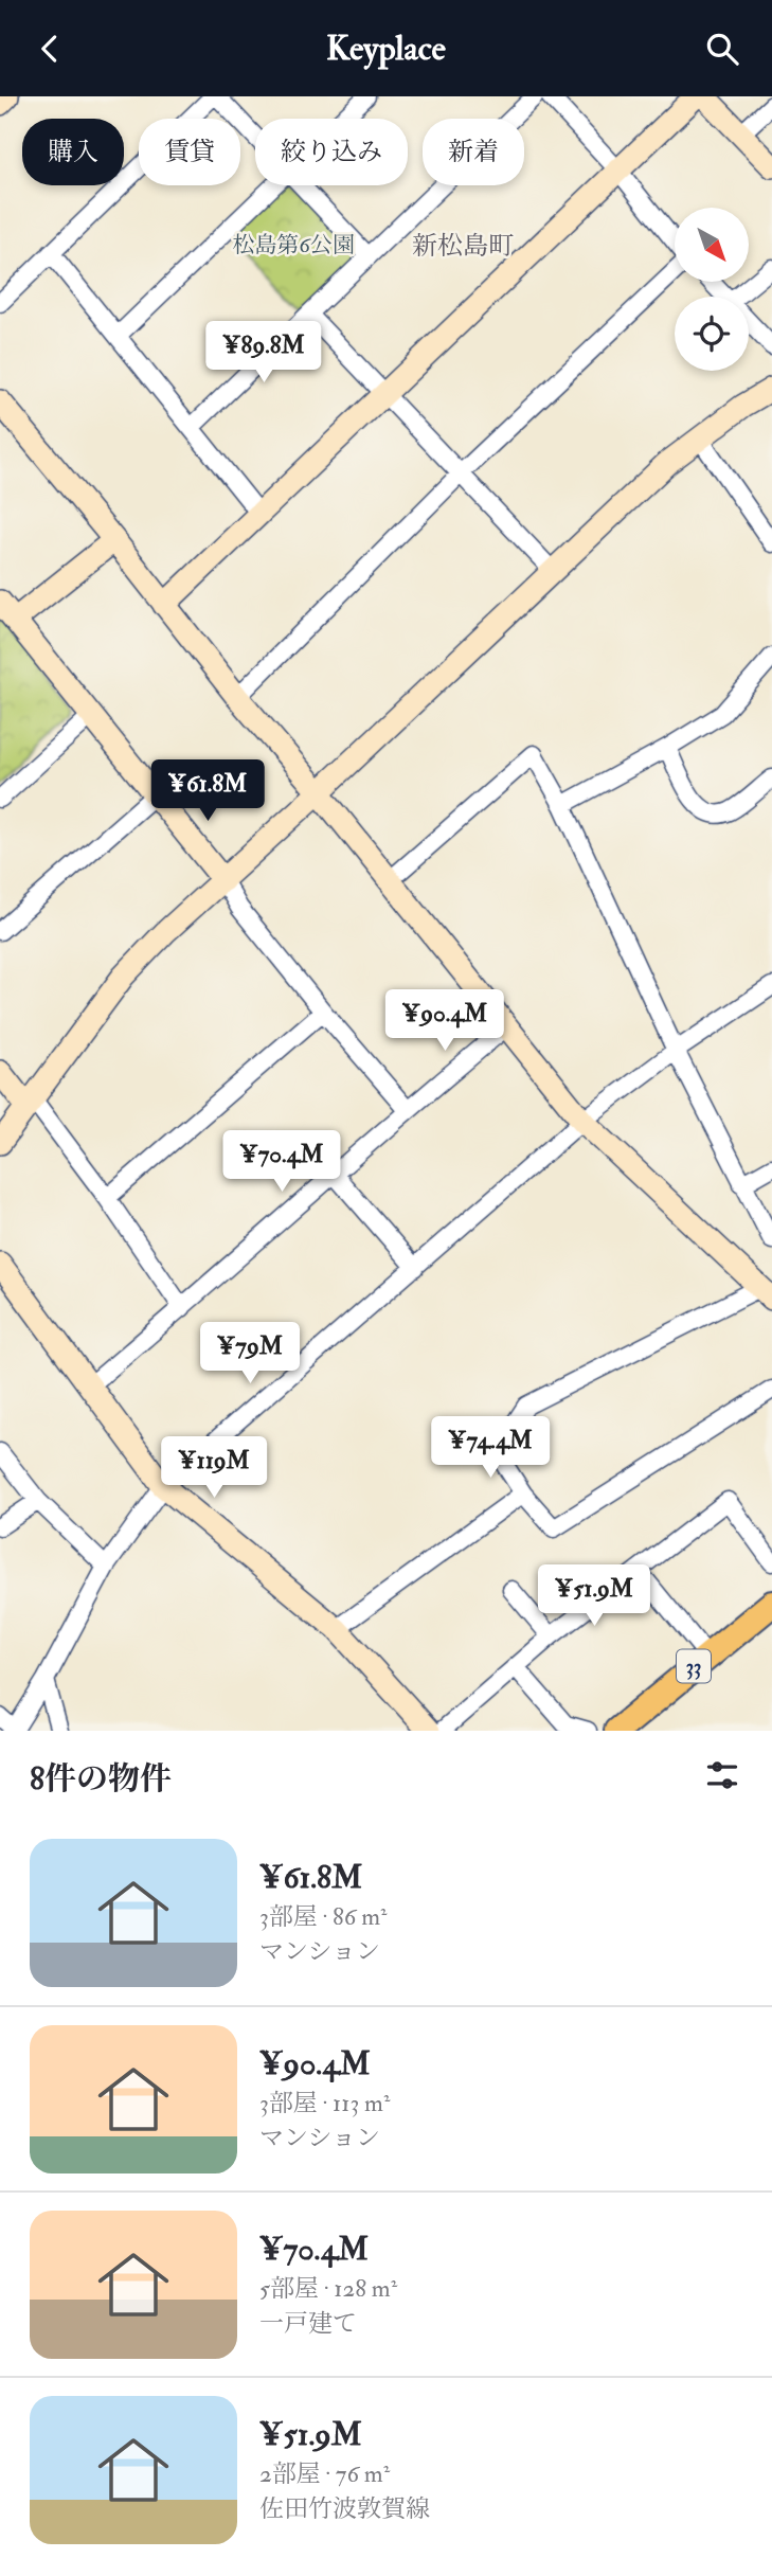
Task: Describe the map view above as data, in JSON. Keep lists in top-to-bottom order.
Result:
{
  "streets": {
    "main road": ["33"]
  },
  "districts": ["新松島町"],
  "parks": ["松島第6公園"],
  "north": "bottom right",
  "page": {
    "header": "Keyplace",
    "chip": [
      "購入",
      "賃貸",
      "絞り込み",
      "新着"
    ],
    "price": [
      "¥89.8M",
      "¥61.8M",
      "¥90.4M",
      "¥70.4M",
      "¥79M",
      "¥74.4M",
      "¥119M",
      "¥51.9M"
    ],
    "heading": "8件の物件",
    "list": [
      {
        "name": "¥61.8M",
        "note": "3部屋 · 86 m² · マンション"
      },
      {
        "name": "¥90.4M",
        "note": "3部屋 · 113 m² · マンション"
      },
      {
        "name": "¥70.4M",
        "note": "5部屋 · 128 m² · 一戸建て"
      },
      {
        "name": "¥51.9M",
        "note": "2部屋 · 76 m² · 佐田竹波敦賀線"
      }
    ]
  }
}
